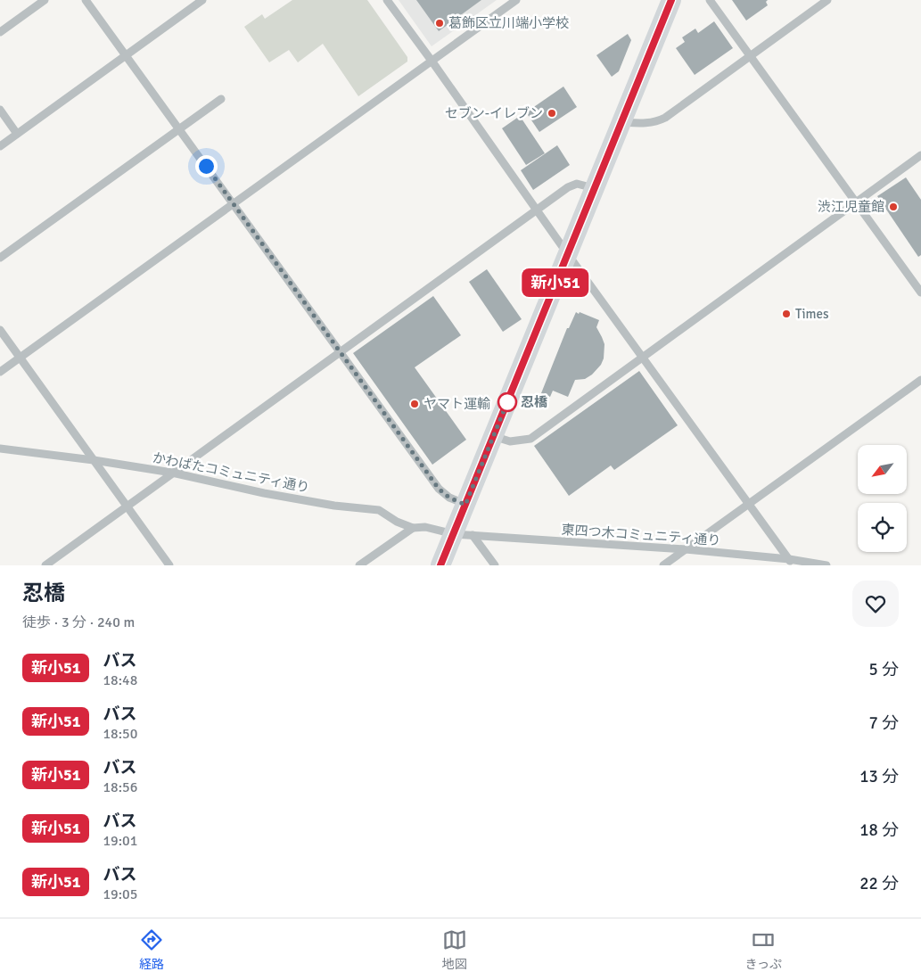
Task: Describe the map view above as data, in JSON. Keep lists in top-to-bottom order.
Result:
{
  "streets": {
    "street": ["かわばたコミュニティ通り", "東四つ木コミュニティ通り"]
  },
  "crossings": [
    ["かわばたコミュニティ通り", "東四つ木コミュニティ通り"]
  ],
  "places": [
    "葛飾区立川端小学校",
    "セブン-イレブン",
    "渋江児童館",
    "Times",
    "忍橋",
    "ヤマト運輸"
  ],
  "lines": ["bus line 新小51"],
  "north": "bottom left",
  "page": {
    "on_map": "新小51",
    "heading": ["忍橋", "徒歩 · 3 分 · 240 m"],
    "list": [
      {
        "mark": "新小51",
        "name": "バス",
        "note": "18:48",
        "value": "5 分"
      },
      {
        "mark": "新小51",
        "name": "バス",
        "note": "18:50",
        "value": "7 分"
      },
      {
        "mark": "新小51",
        "name": "バス",
        "note": "18:56",
        "value": "13 分"
      },
      {
        "mark": "新小51",
        "name": "バス",
        "note": "19:01",
        "value": "18 分"
      },
      {
        "mark": "新小51",
        "name": "バス",
        "note": "19:05",
        "value": "22 分"
      }
    ],
    "tabs": ["経路", "地図", "きっぷ"]
  }
}
